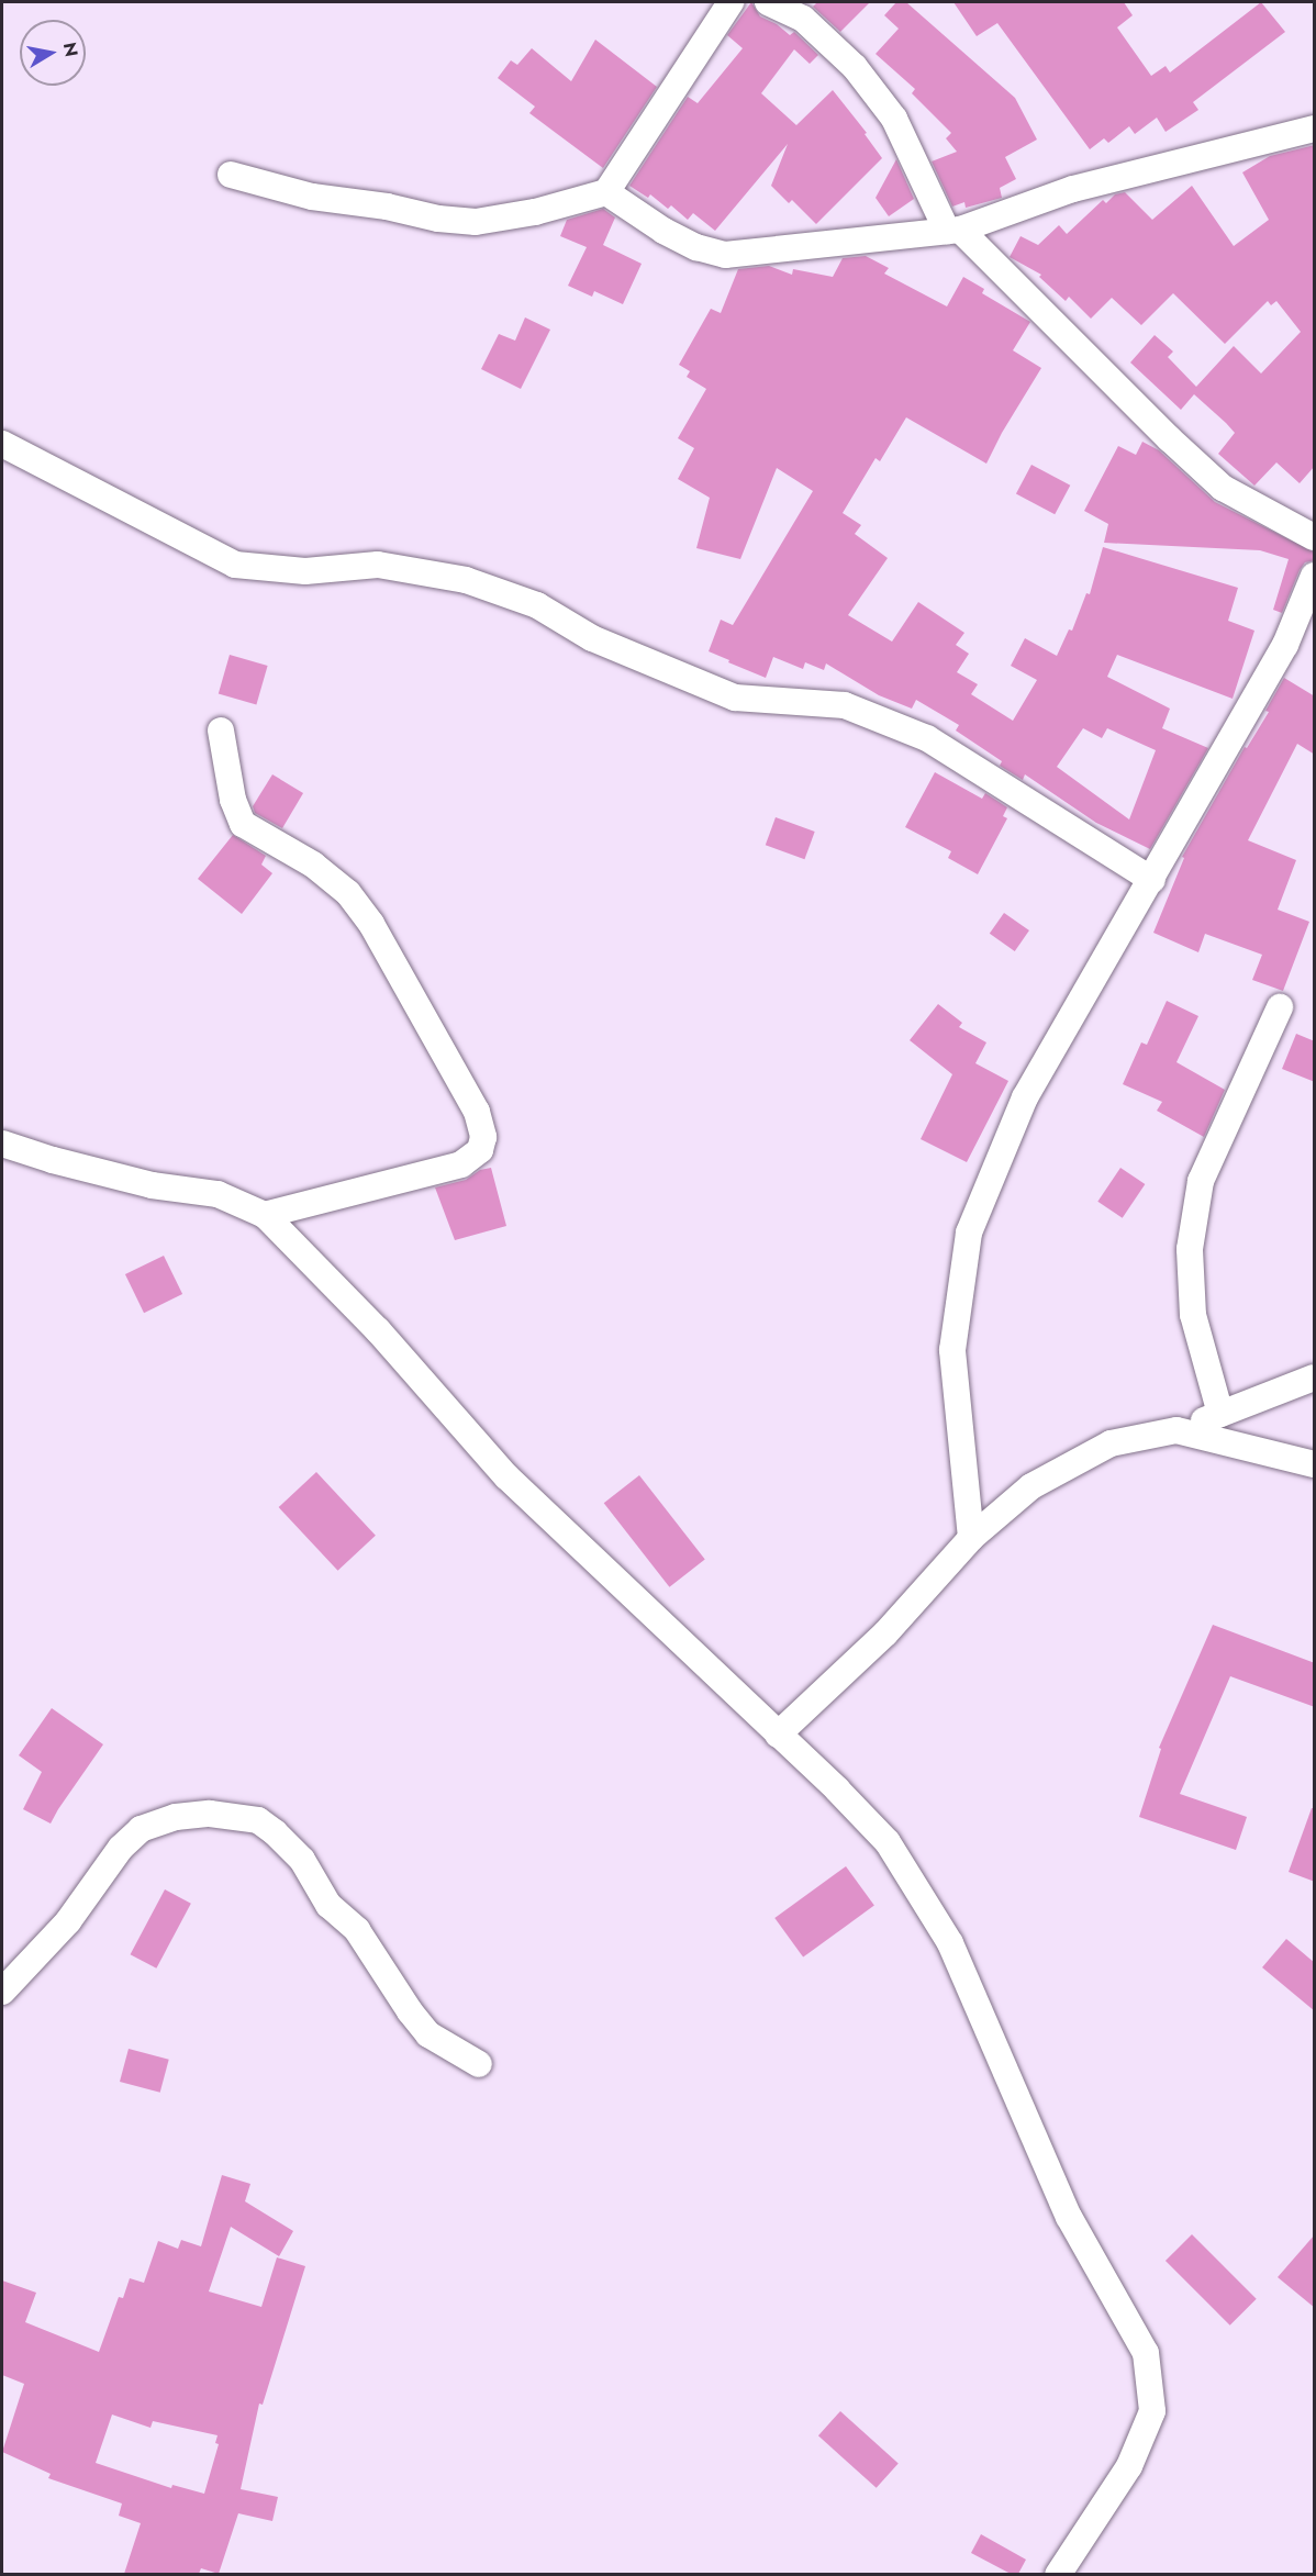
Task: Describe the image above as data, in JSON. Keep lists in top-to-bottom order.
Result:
{
  "north": "right"
}
